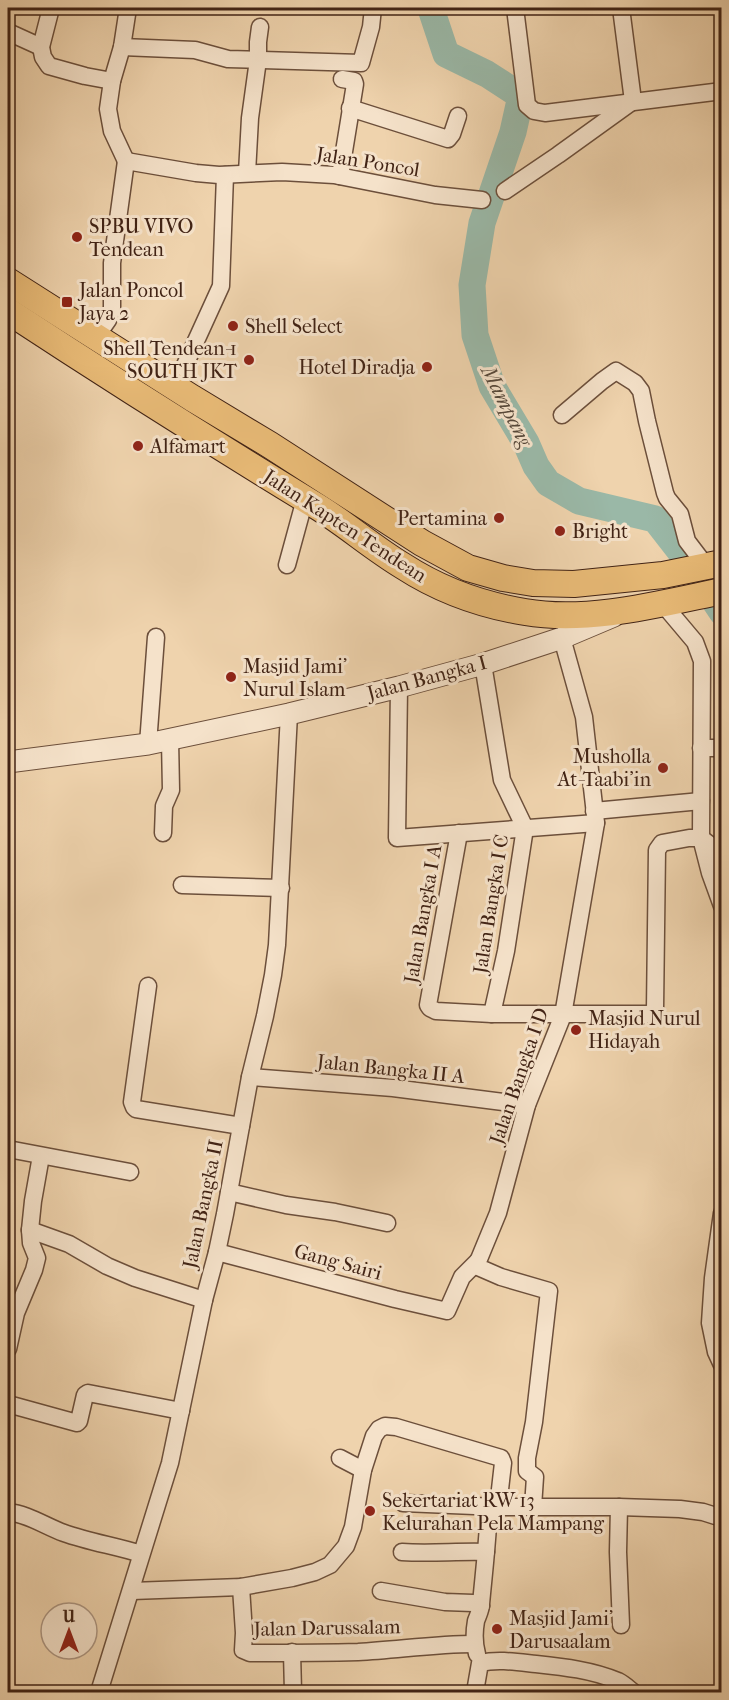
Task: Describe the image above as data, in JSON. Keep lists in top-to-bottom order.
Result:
{
  "streets": {
    "main road": ["Jalan Kapten Tendean"],
    "street": [
      "Jalan Poncol",
      "Jalan Bangka I",
      "Jalan Bangka I C",
      "Jalan Bangka I A",
      "Jalan Bangka II A",
      "Jalan Bangka I D",
      "Jalan Bangka II",
      "Gang Sairi",
      "Jalan Darussalam"
    ]
  },
  "crossings": [
    ["Jalan Kapten Tendean", "Jalan Bangka I"],
    ["Jalan Bangka I", "Jalan Bangka I C"],
    ["Jalan Bangka I", "Jalan Bangka I A"],
    ["Jalan Bangka I", "Jalan Bangka I D"],
    ["Jalan Bangka I", "Jalan Bangka II"],
    ["Jalan Bangka I C", "Jalan Bangka I A"],
    ["Jalan Bangka II A", "Jalan Bangka I D"],
    ["Jalan Bangka II A", "Jalan Bangka II"],
    ["Jalan Bangka I D", "Gang Sairi"],
    ["Jalan Bangka II", "Gang Sairi"]
  ],
  "water": ["Mampang"],
  "places": {
    "other": [
      "SPBU VIVO Tendean",
      "Shell Select",
      "Shell Tendean-1 SOUTH JKT",
      "Hotel Diradja",
      "Alfamart",
      "Pertamina",
      "Bright",
      "Masjid Jami' Nurul Islam",
      "Musholla At-Taabi'in",
      "Masjid Nurul Hidayah",
      "Sekertariat RW 13 Kelurahan Pela Mampang",
      "Masjid Jami' Darusaalam"
    ],
    "transit": ["Jalan Poncol Jaya 2"]
  },
  "north": "top"
}
